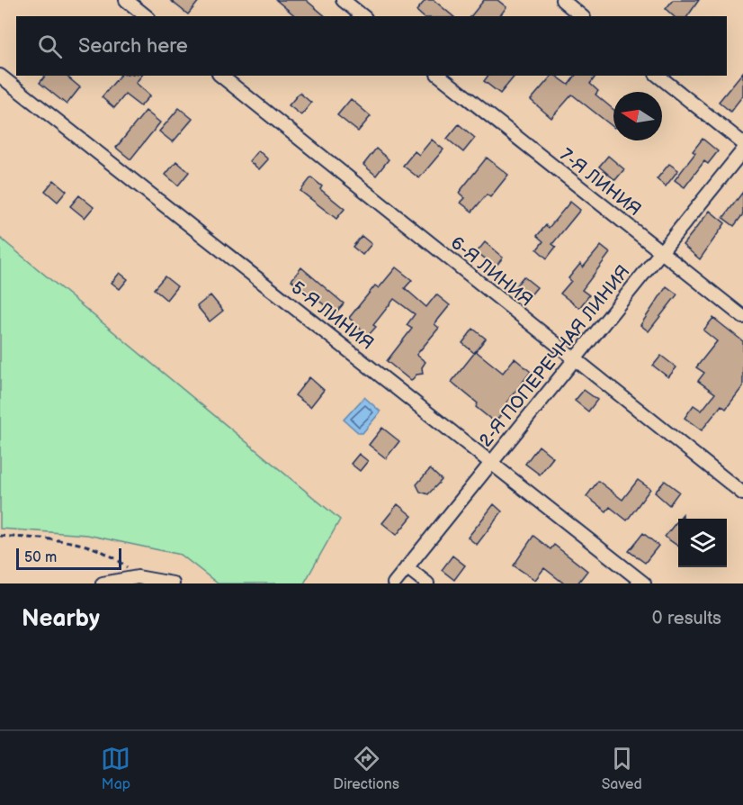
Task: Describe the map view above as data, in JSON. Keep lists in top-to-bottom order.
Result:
{
  "streets": {
    "street": [
      "7-Я ЛИНИЯ",
      "6-Я ЛИНИЯ",
      "5-Я ЛИНИЯ",
      "2-Я ПОПЕРЕЧНАЯ ЛИНИЯ"
    ]
  },
  "crossings": [
    ["7-Я ЛИНИЯ", "2-Я ПОПЕРЕЧНАЯ ЛИНИЯ"],
    ["6-Я ЛИНИЯ", "2-Я ПОПЕРЕЧНАЯ ЛИНИЯ"],
    ["5-Я ЛИНИЯ", "2-Я ПОПЕРЕЧНАЯ ЛИНИЯ"]
  ],
  "scale_bar": "50 m",
  "north": "left",
  "page": {
    "search": "Search here",
    "scale": "50 m",
    "heading": ["Nearby", "0 results"],
    "nav": ["Map", "Directions", "Saved"]
  }
}
